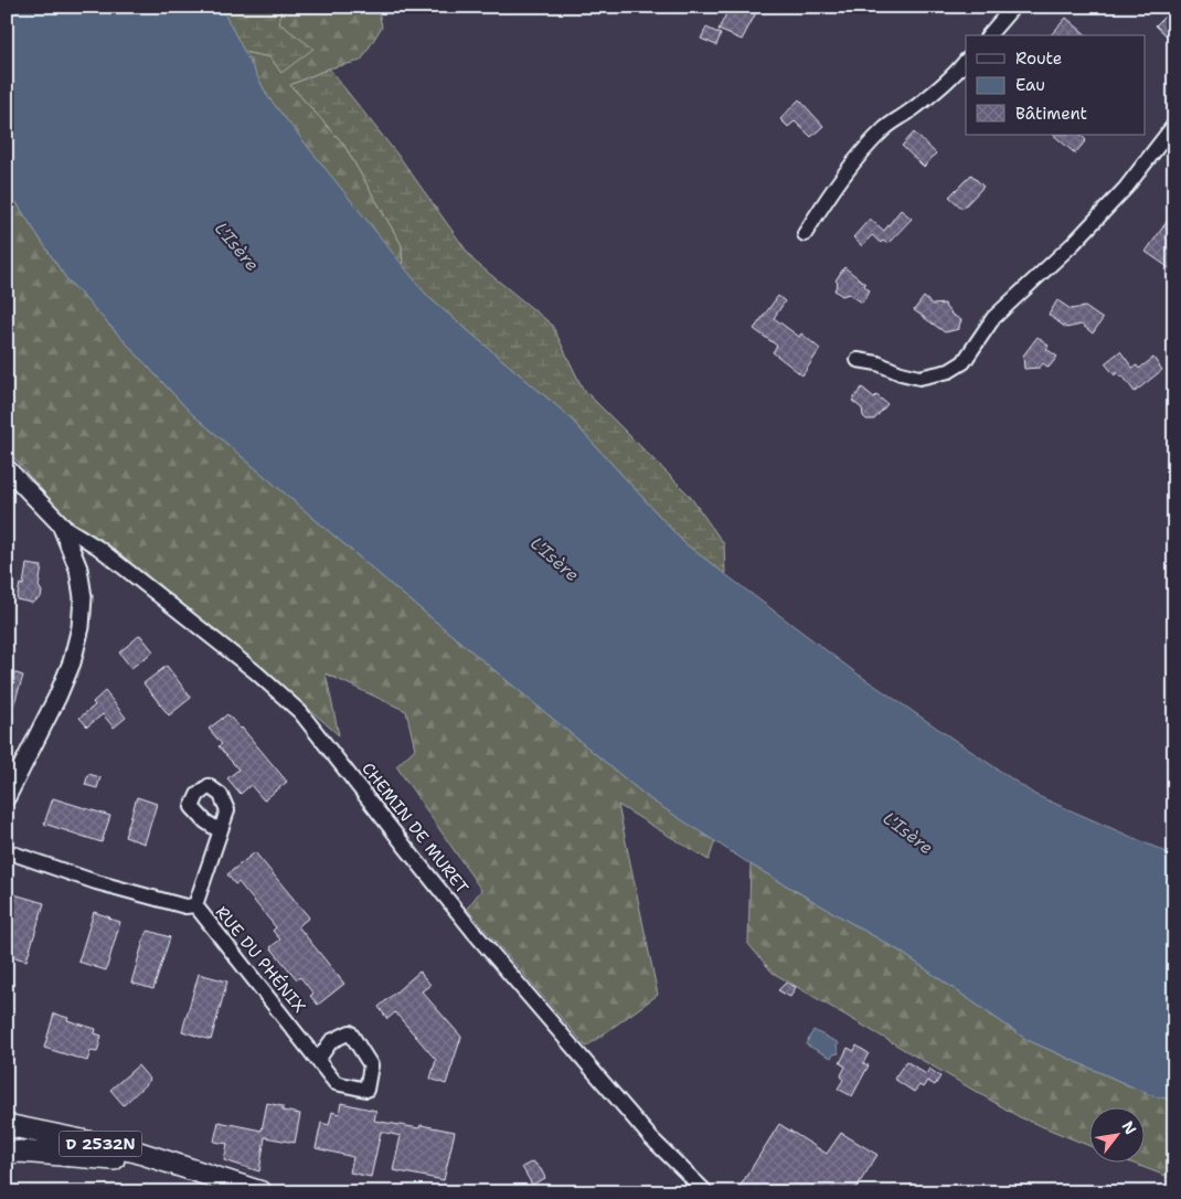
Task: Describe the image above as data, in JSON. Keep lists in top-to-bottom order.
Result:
{
  "streets": {
    "main road": ["D 2532N"],
    "street": ["CHEMIN DE MURET", "RUE DU PHÉNIX"]
  },
  "water": ["L'Isère"],
  "legend": ["Route", "Eau", "Bâtiment"],
  "north": "top right"
}
